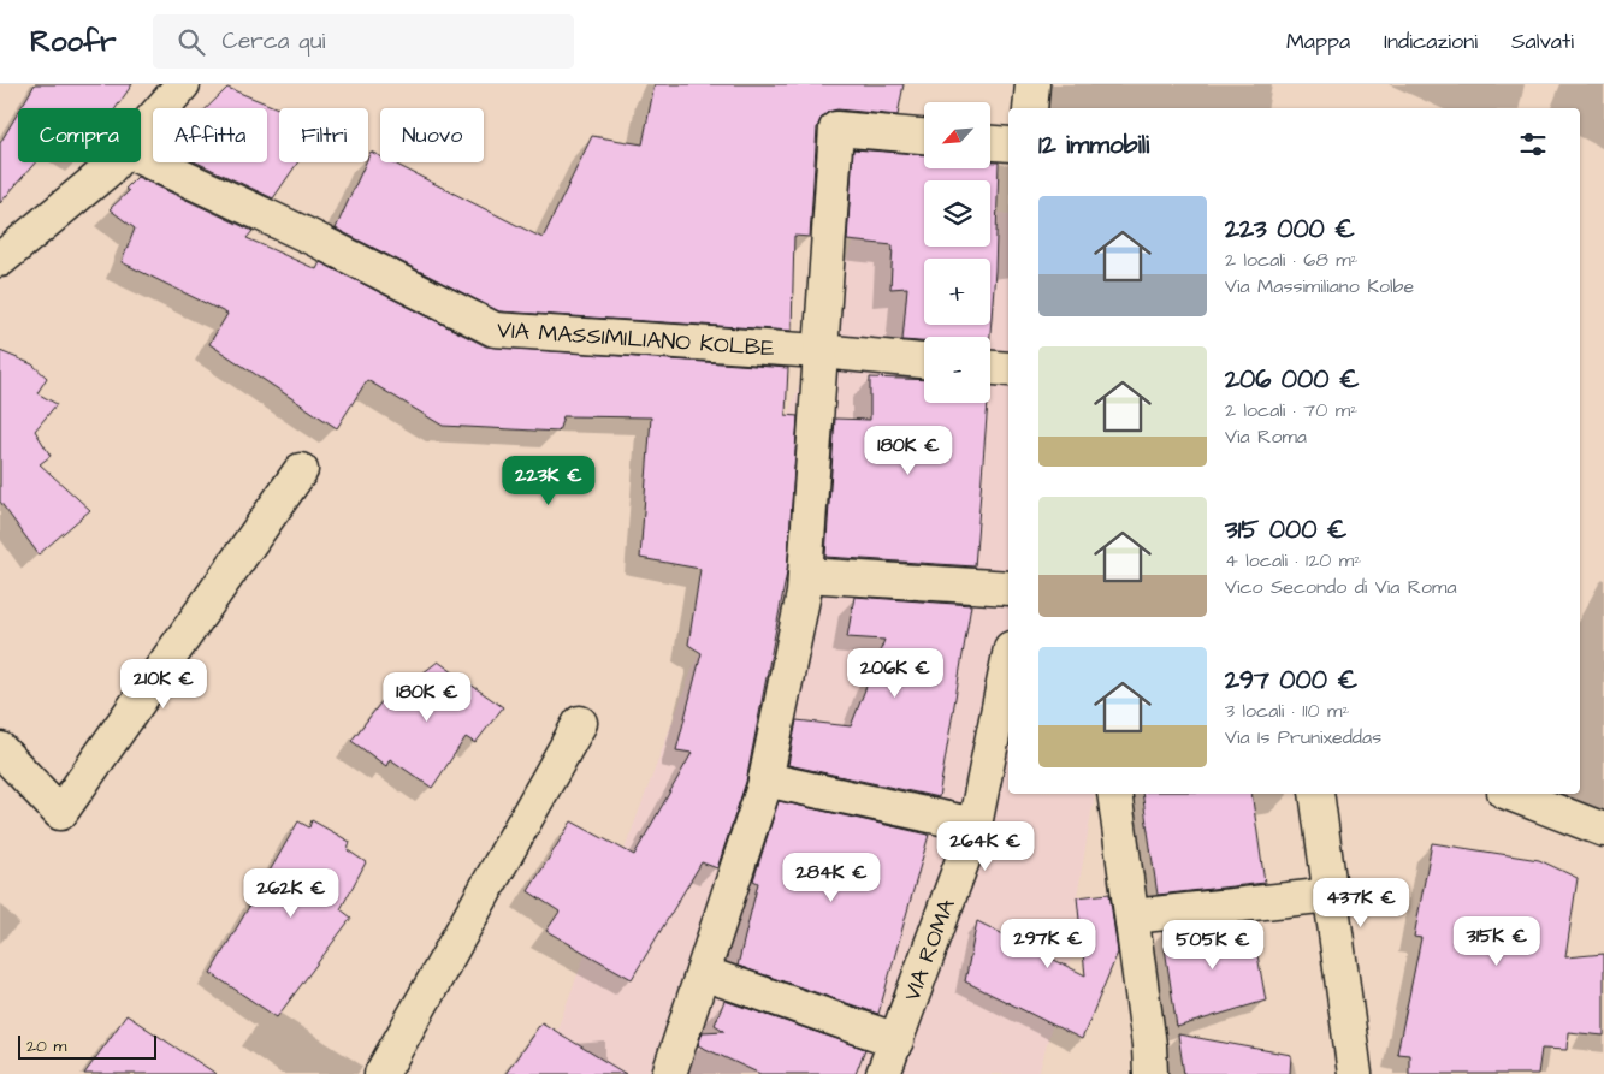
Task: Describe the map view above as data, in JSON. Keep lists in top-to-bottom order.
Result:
{
  "streets": {
    "street": ["VIA MASSIMILIANO KOLBE", "VIA ROMA"]
  },
  "scale_bar": "20 m",
  "north": "bottom left",
  "page": {
    "header": "Roofr",
    "search": "Cerca qui",
    "nav": ["Mappa", "Indicazioni", "Salvati"],
    "map_buttons": ["+", "−"],
    "chip": [
      "Compra",
      "Affitta",
      "Filtri",
      "Nuovo"
    ],
    "heading": "12 immobili",
    "list": [
      {
        "name": "223 000 €",
        "note": "2 locali · 68 m² · Via Massimiliano Kolbe"
      },
      {
        "name": "206 000 €",
        "note": "2 locali · 70 m² · Via Roma"
      },
      {
        "name": "315 000 €",
        "note": "4 locali · 120 m² · Vico Secondo di Via Roma"
      },
      {
        "name": "297 000 €",
        "note": "3 locali · 110 m² · Via Is Prunixeddas"
      }
    ],
    "price": [
      "180K €",
      "223K €",
      "206K €",
      "210K €",
      "180K €",
      "264K €",
      "284K €",
      "262K €",
      "437K €",
      "315K €",
      "297K €",
      "505K €"
    ],
    "scale": "20 m"
  }
}
